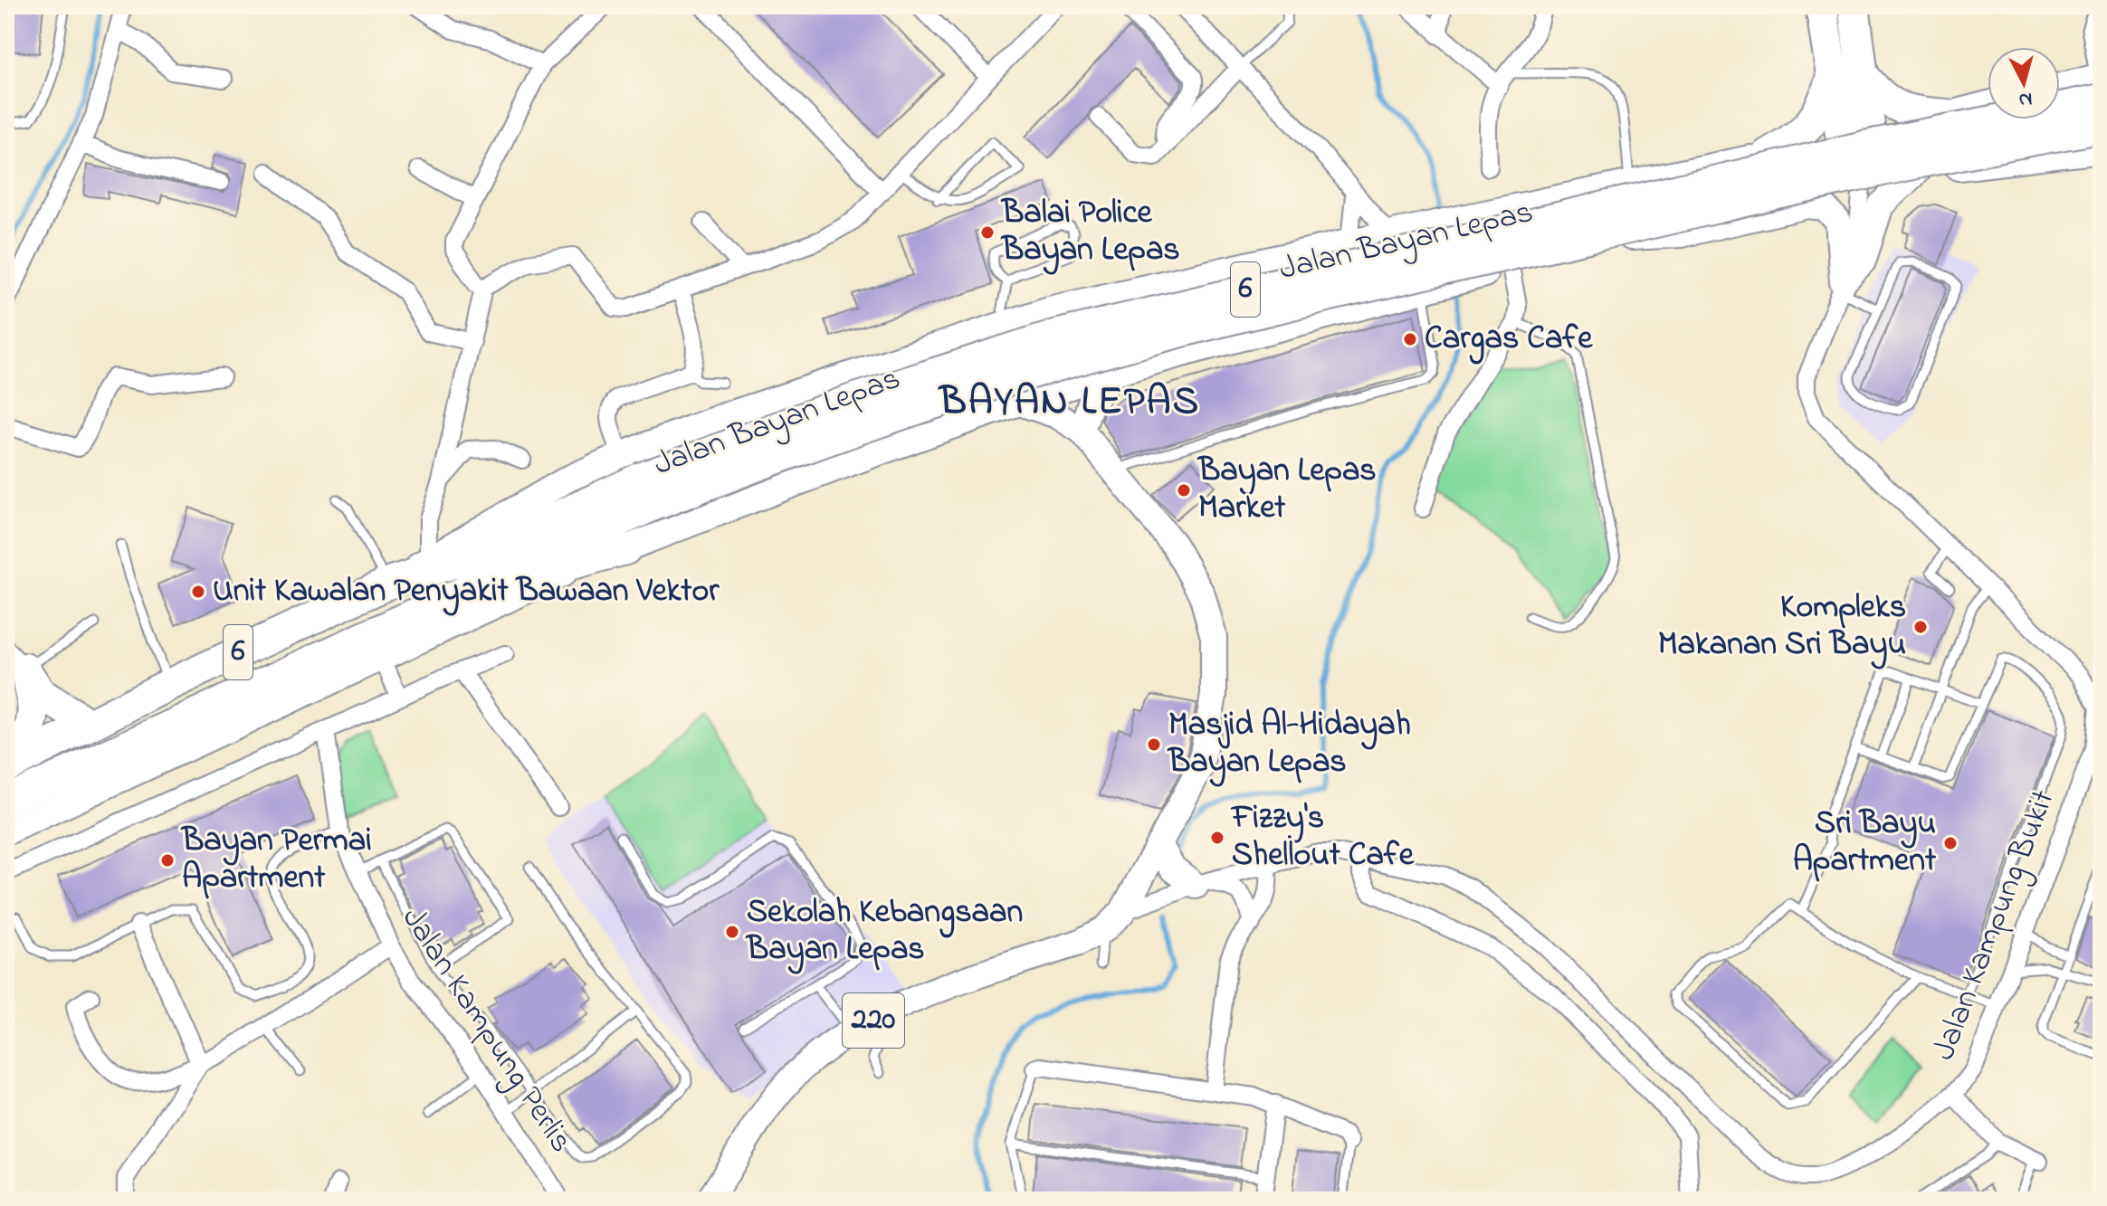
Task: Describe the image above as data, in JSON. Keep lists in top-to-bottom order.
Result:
{
  "streets": {
    "highway": ["Jalan Bayan Lepas", "6"],
    "main road": ["220"],
    "street": ["Jalan Kampung Bukit", "Jalan Kampung Perlis"]
  },
  "crossings": [
    ["Jalan Bayan Lepas", "6"],
    ["Jalan Bayan Lepas", "Jalan Kampung Bukit"],
    ["6", "Jalan Kampung Bukit"],
    ["Jalan Kampung Bukit", "220"]
  ],
  "districts": ["BAYAN LEPAS"],
  "places": [
    "Balai Police Bayan Lepas",
    "Cargas Cafe",
    "Bayan Lepas Market",
    "Unit Kawalan Penyakit Bawaan Vektor",
    "Kompleks Makanan Sri Bayu",
    "Masjid Al-Hidayah Bayan Lepas",
    "Fizzy's Shellout Cafe",
    "Sri Bayu Apartment",
    "Bayan Permai Apartment",
    "Sekolah Kebangsaan Bayan Lepas"
  ],
  "north": "bottom"
}
